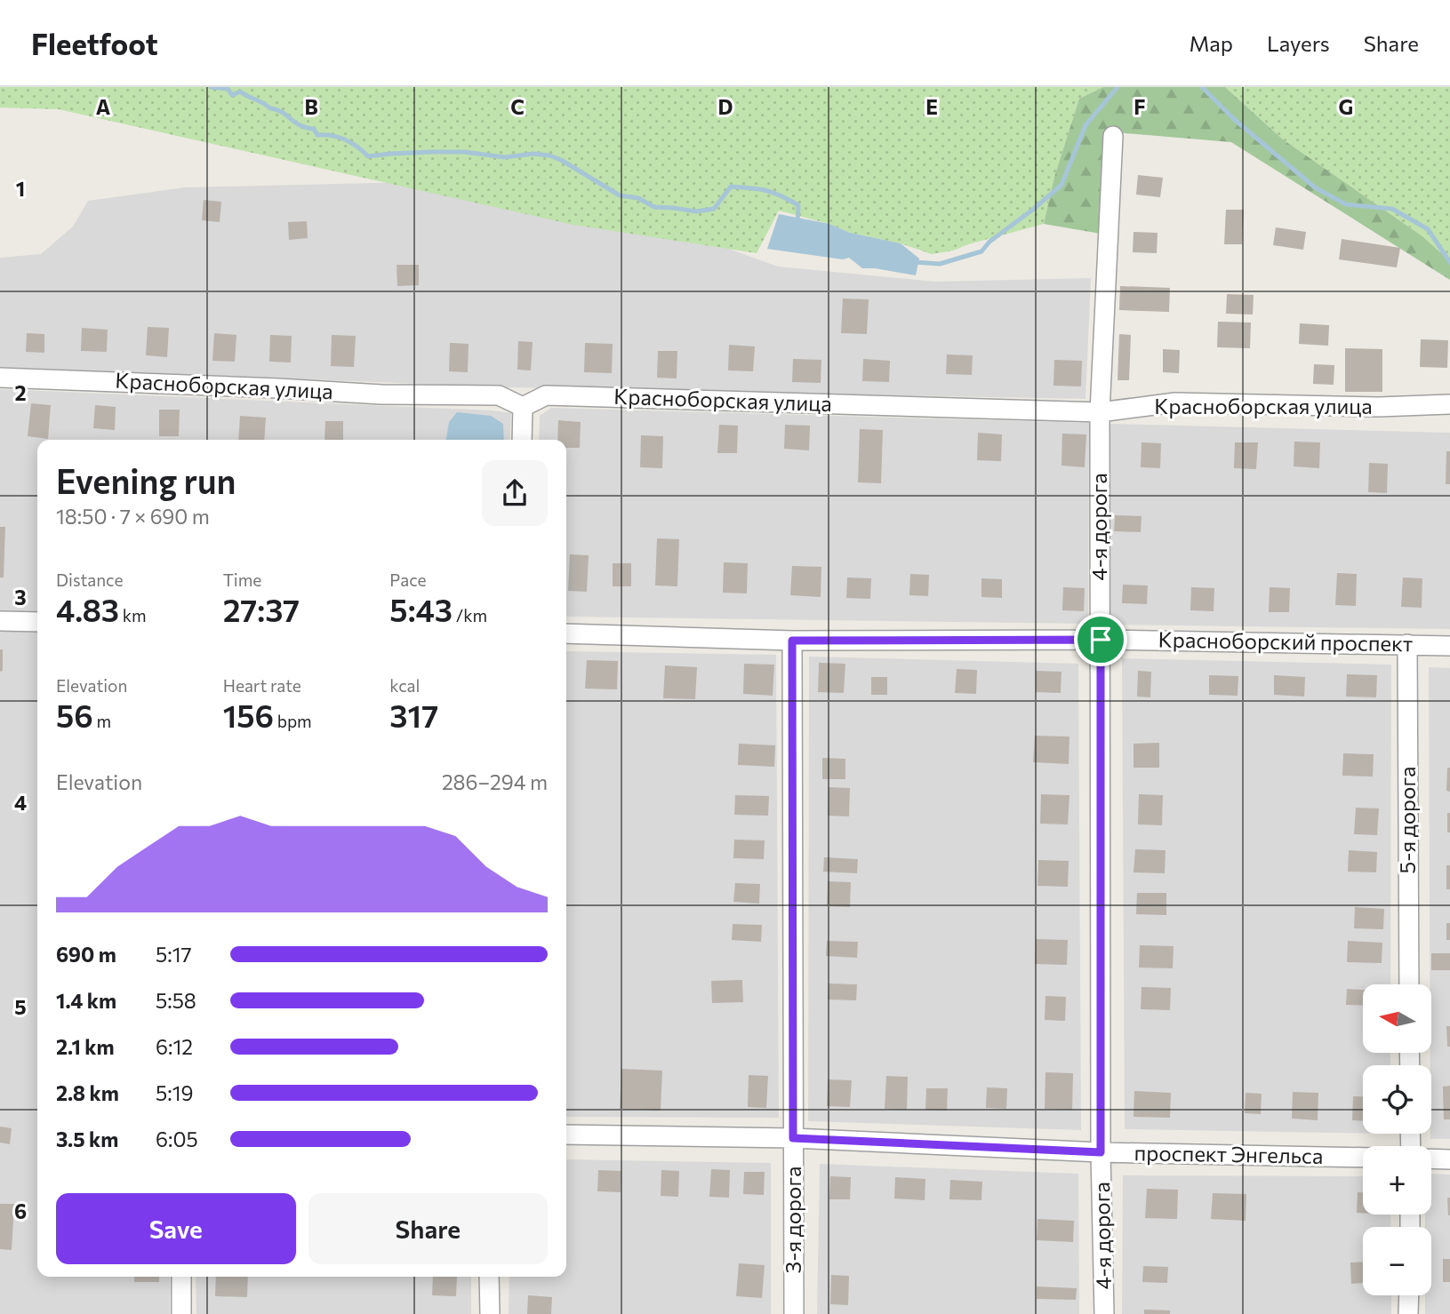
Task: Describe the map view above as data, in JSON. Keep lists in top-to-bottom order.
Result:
{
  "streets": {
    "street": [
      "Красноборская улица",
      "4-я дорога",
      "Красноборский проспект",
      "5-я дорога",
      "проспект Энгельса",
      "3-я дорога"
    ]
  },
  "crossings": [
    ["Красноборская улица", "4-я дорога"],
    ["4-я дорога", "Красноборский проспект"],
    ["4-я дорога", "проспект Энгельса"],
    ["Красноборский проспект", "5-я дорога"],
    ["Красноборский проспект", "3-я дорога"],
    ["проспект Энгельса", "3-я дорога"]
  ],
  "north": "left",
  "page": {
    "header": "Fleetfoot",
    "nav": ["Map", "Layers", "Share"],
    "heading": ["Evening run", "18:50 · 7 × 690 m"],
    "stats": [
      ["Distance", "4.83 km"],
      ["Time", "27:37"],
      ["Pace", "5:43 /km"],
      ["Elevation", "56 m"],
      ["Heart rate", "156 bpm"],
      ["kcal", "317"]
    ],
    "chart": ["Elevation", "286–294 m"],
    "list": [
      {
        "name": "690 m",
        "note": "5:17"
      },
      {
        "name": "1.4 km",
        "note": "5:58"
      },
      {
        "name": "2.1 km",
        "note": "6:12"
      },
      {
        "name": "2.8 km",
        "note": "5:19"
      },
      {
        "name": "3.5 km",
        "note": "6:05"
      }
    ],
    "map_buttons": ["+", "−"],
    "buttons": ["Save", "Share"]
  },
  "grid": {
    "columns": [
      "A",
      "B",
      "C",
      "D",
      "E",
      "F",
      "G"
    ],
    "rows": [
      "1",
      "2",
      "3",
      "4",
      "5",
      "6"
    ]
  }
}
